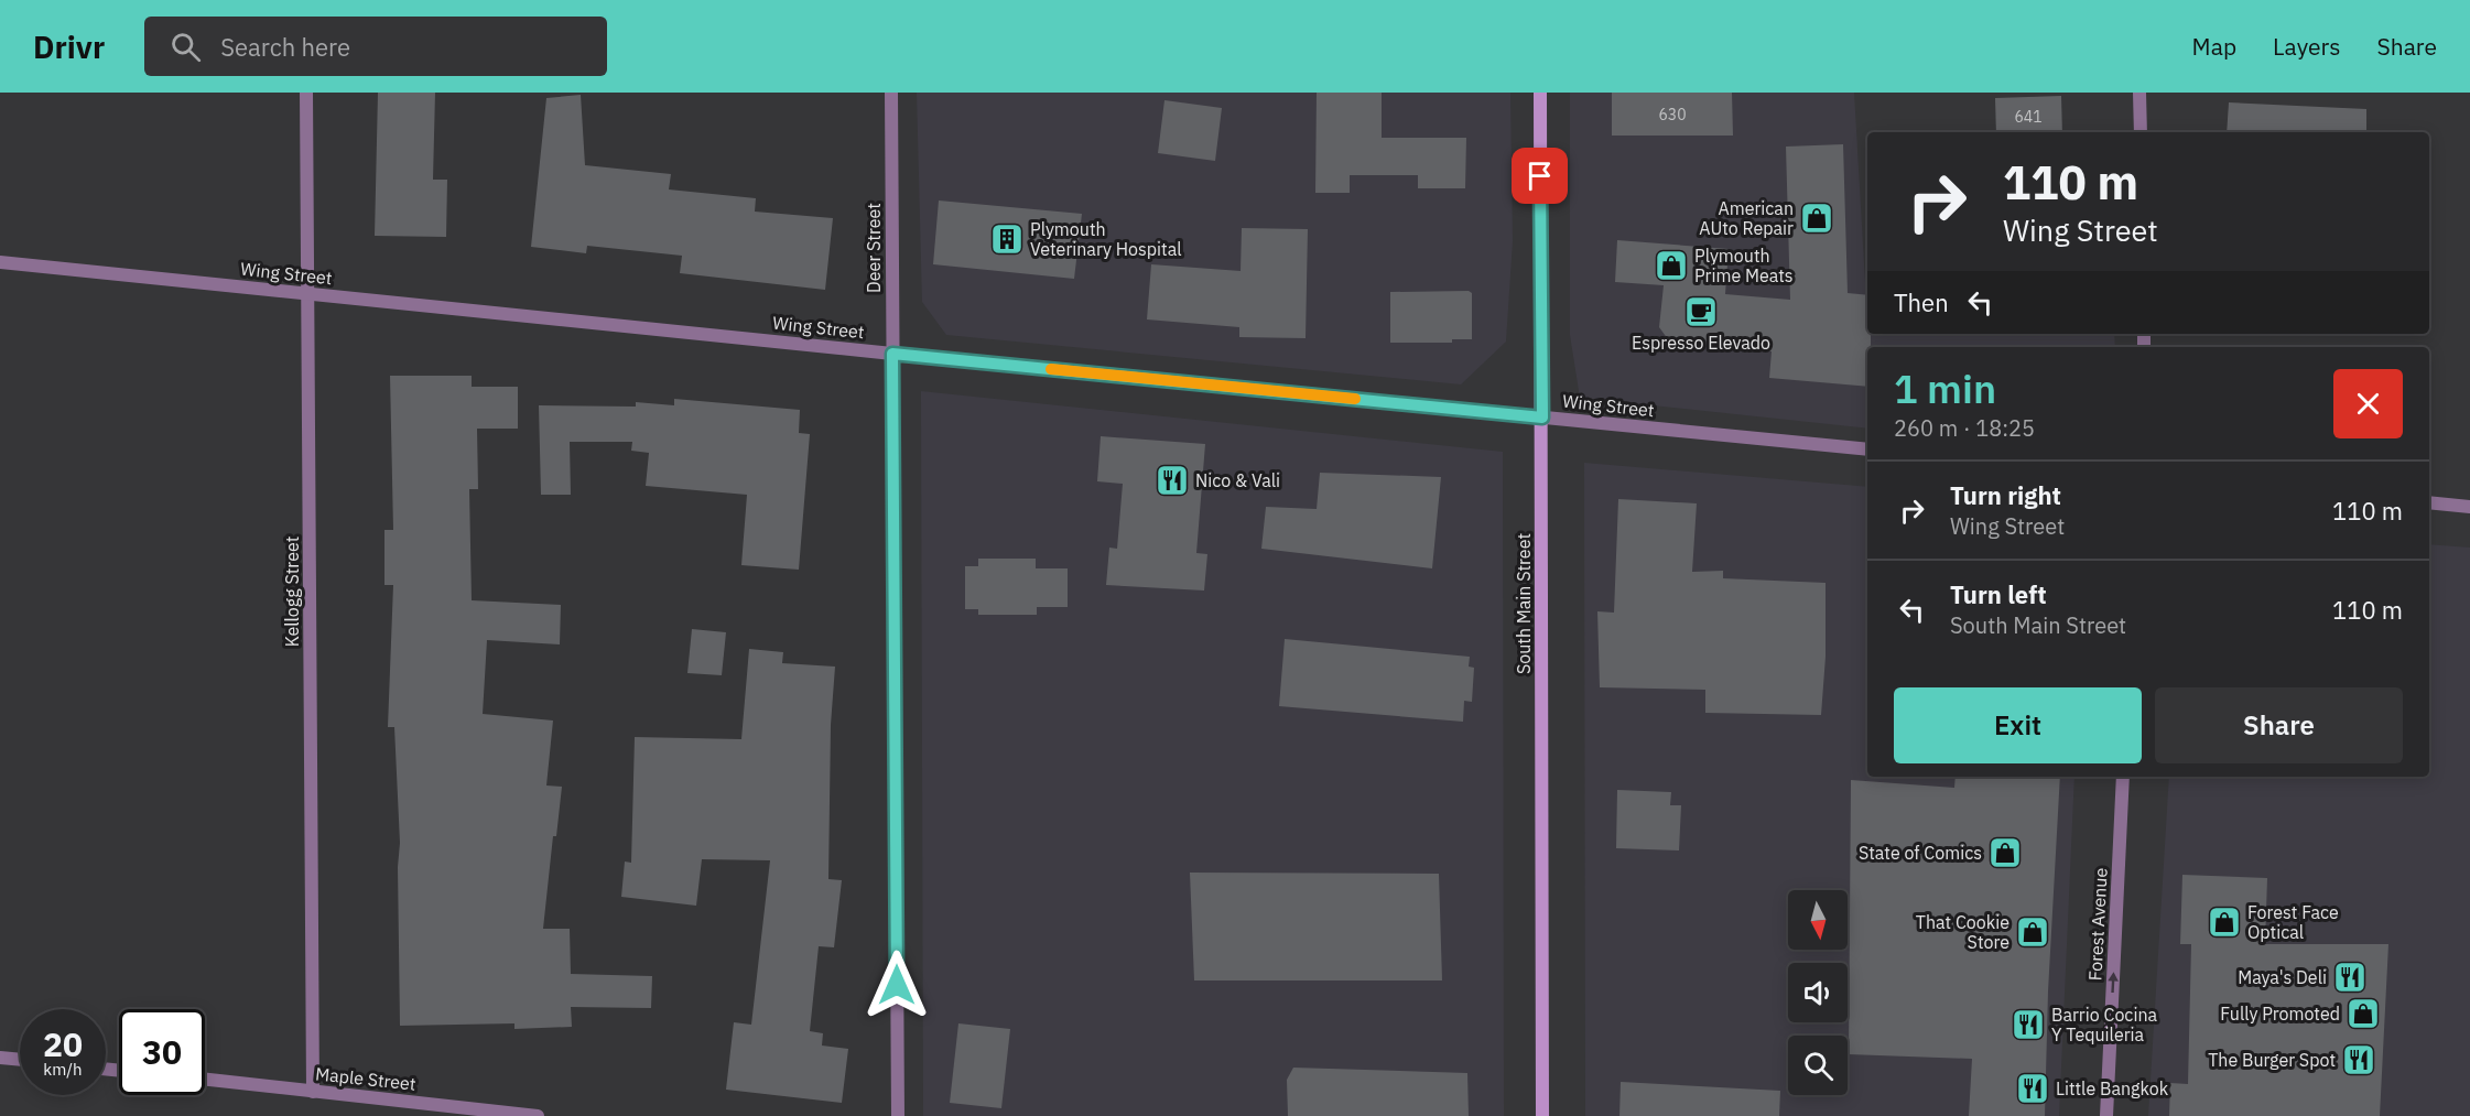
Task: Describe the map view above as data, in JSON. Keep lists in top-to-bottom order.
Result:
{
  "streets": {
    "main road": ["South Main Street"],
    "street": [
      "Deer Street",
      "Wing Street",
      "Kellogg Street",
      "Forest Avenue",
      "Maple Street"
    ]
  },
  "crossings": [
    ["Deer Street", "Wing Street"],
    ["Wing Street", "Kellogg Street"],
    ["Wing Street", "South Main Street"],
    ["Kellogg Street", "Maple Street"]
  ],
  "one_way": ["Forest Avenue"],
  "places": {
    "shop": [
      "American AUto Repair",
      "Plymouth Prime Meats",
      "State of Comics",
      "Forest Face Optical",
      "That Cookie Store",
      "Fully Promoted"
    ],
    "building": ["Plymouth Veterinary Hospital"],
    "cafe": ["Espresso Elevado"],
    "restaurant": [
      "Nico & Vali",
      "Maya's Deli",
      "Barrio Cocina Y Tequileria",
      "The Burger Spot",
      "Little Bangkok"
    ]
  },
  "house_numbers": ["630", "641"],
  "north": "bottom",
  "page": {
    "header": "Drivr",
    "search": "Search here",
    "nav": ["Map", "Layers", "Share"],
    "turn": ["110 m", "Wing Street"],
    "then": "Then",
    "heading": ["1 min", "260 m · 18:25"],
    "list": [
      {
        "name": "Turn right",
        "note": "Wing Street",
        "value": "110 m"
      },
      {
        "name": "Turn left",
        "note": "South Main Street",
        "value": "110 m"
      }
    ],
    "buttons": ["Exit", "Share"],
    "speed": "20 km/h",
    "limit": "30"
  }
}
